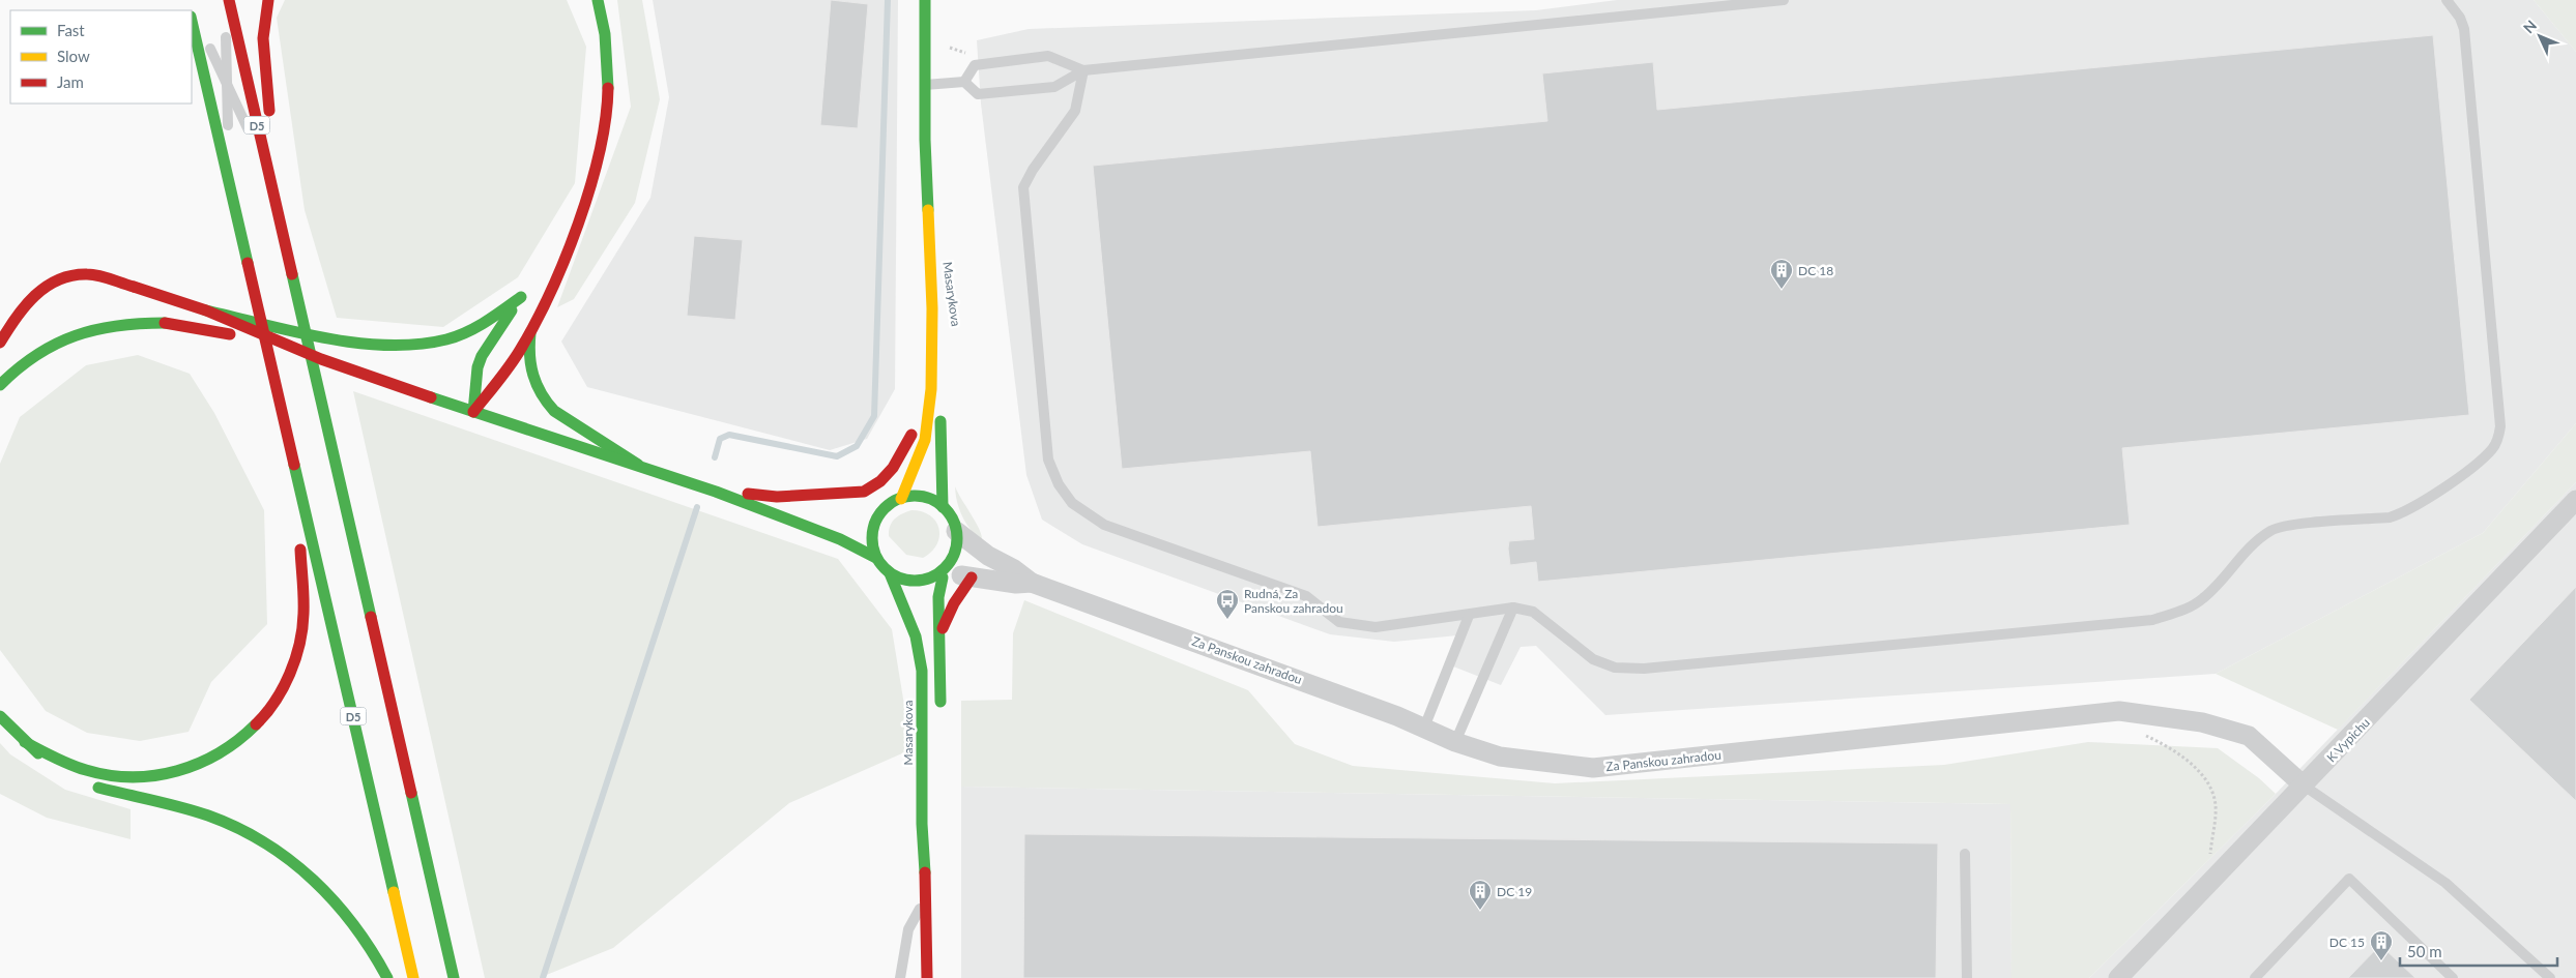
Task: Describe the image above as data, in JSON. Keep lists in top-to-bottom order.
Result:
{
  "streets": {
    "main road": ["D5", "Masarykova"],
    "street": ["Za Panskou zahradou", "K Vypichu"]
  },
  "crossings": [
    ["Masarykova", "Za Panskou zahradou"],
    ["Za Panskou zahradou", "K Vypichu"]
  ],
  "places": {
    "building": ["DC 18", "DC 19", "DC 15"],
    "bus stop": ["Rudná, Za Panskou zahradou"]
  },
  "legend": ["Fast", "Slow", "Jam"],
  "scale_bar": "50 m",
  "north": "top left"
}
